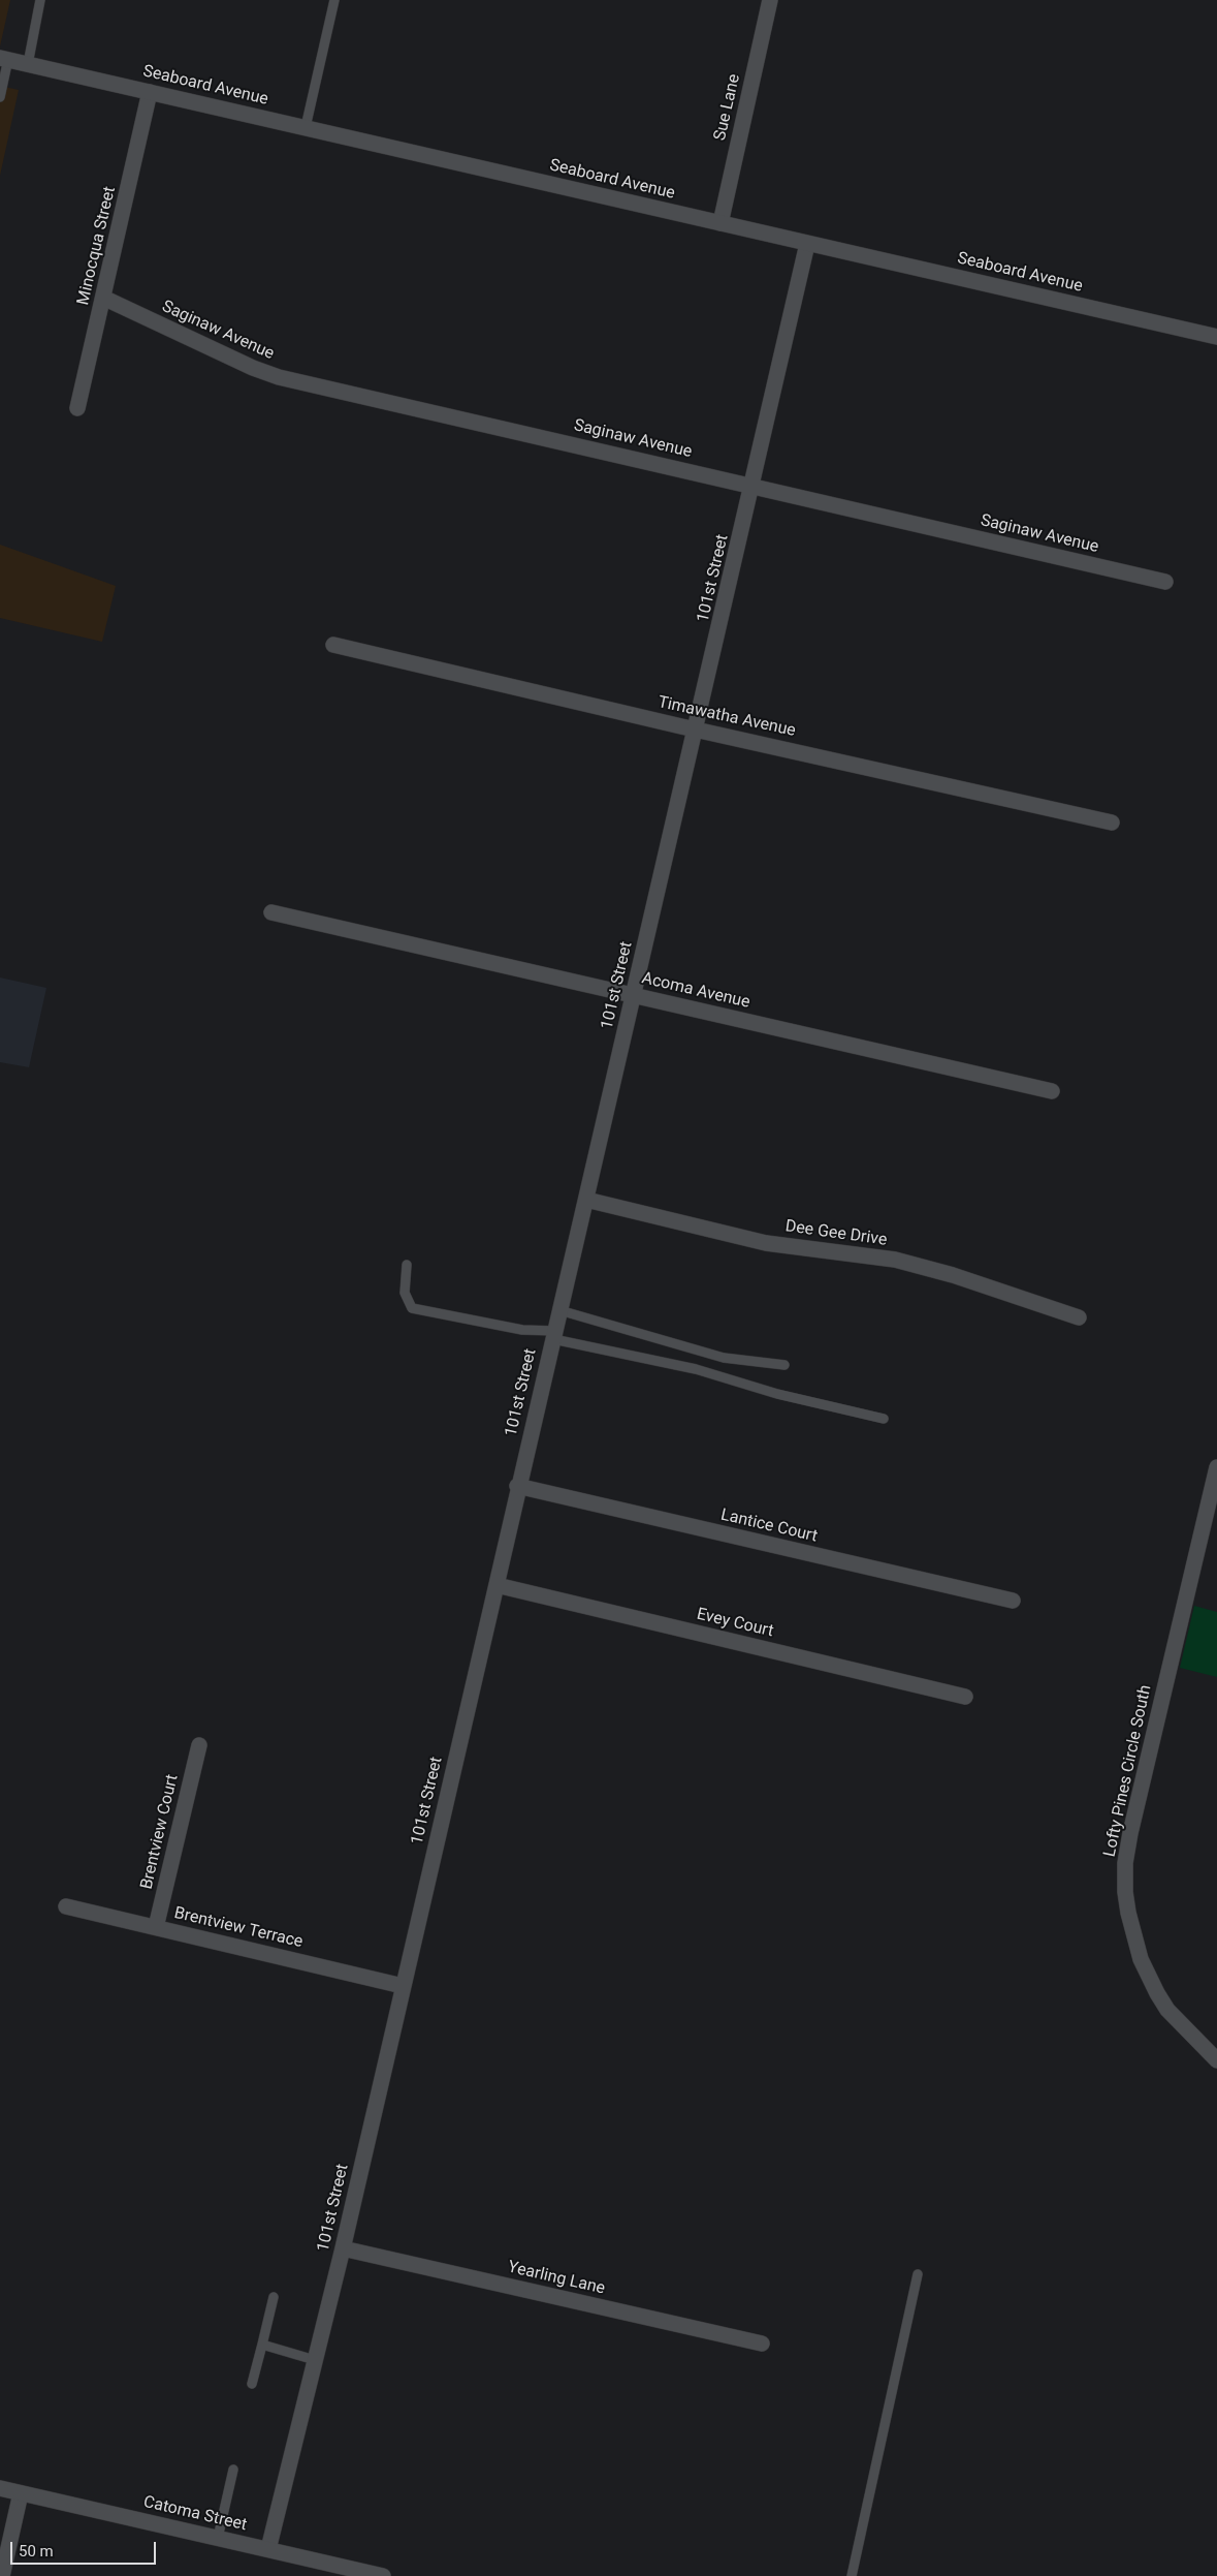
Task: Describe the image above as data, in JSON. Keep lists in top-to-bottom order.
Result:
{
  "streets": {
    "street": [
      "Seaboard Avenue",
      "Sue Lane",
      "Minocqua Street",
      "Saginaw Avenue",
      "101st Street",
      "Timawatha Avenue",
      "Acoma Avenue",
      "Dee Gee Drive",
      "Lantice Court",
      "Evey Court",
      "Lofty Pines Circle South",
      "Brentview Court",
      "Brentview Terrace",
      "Yearling Lane",
      "Catoma Street"
    ]
  },
  "crossings": [
    ["Seaboard Avenue", "Sue Lane"],
    ["Seaboard Avenue", "Minocqua Street"],
    ["Seaboard Avenue", "101st Street"],
    ["Minocqua Street", "Saginaw Avenue"],
    ["Saginaw Avenue", "101st Street"],
    ["101st Street", "Timawatha Avenue"],
    ["101st Street", "Acoma Avenue"],
    ["101st Street", "Dee Gee Drive"],
    ["101st Street", "Lantice Court"],
    ["101st Street", "Evey Court"],
    ["101st Street", "Brentview Terrace"],
    ["101st Street", "Yearling Lane"],
    ["101st Street", "Catoma Street"],
    ["Brentview Court", "Brentview Terrace"]
  ],
  "scale_bar": "50 m"
}
